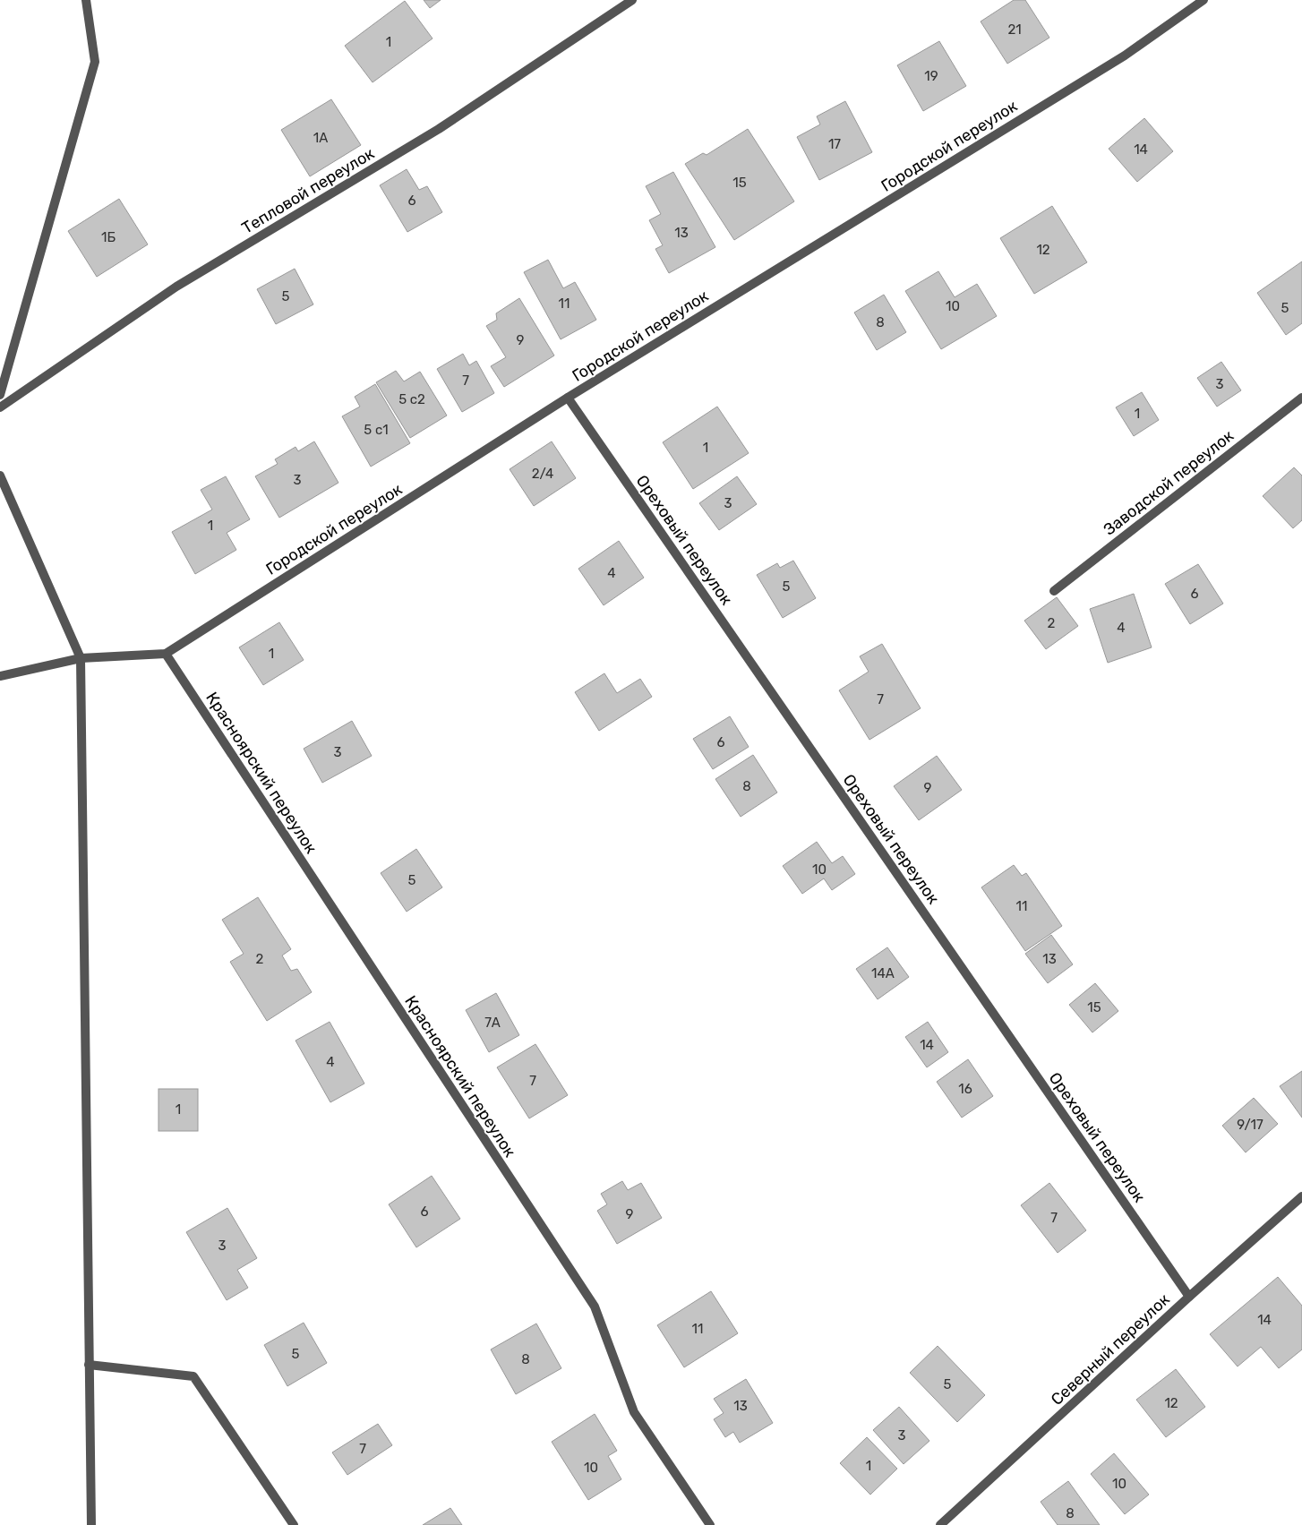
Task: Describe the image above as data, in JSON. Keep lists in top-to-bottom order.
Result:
{
  "streets": {
    "street": [
      "Городской переулок",
      "Тепловой переулок",
      "Заводской переулок",
      "Ореховый переулок",
      "Красноярский переулок",
      "Северный переулок"
    ]
  },
  "crossings": [
    ["Городской переулок", "Ореховый переулок"],
    ["Городской переулок", "Красноярский переулок"],
    ["Ореховый переулок", "Северный переулок"]
  ],
  "house_numbers": [
    "21",
    "1",
    "19",
    "1А",
    "17",
    "14",
    "15",
    "6",
    "13",
    "1Б",
    "12",
    "5",
    "11",
    "10",
    "5",
    "8",
    "9",
    "7",
    "3",
    "5 с2",
    "1",
    "5 с1",
    "1",
    "2/4",
    "3",
    "3",
    "1",
    "4",
    "5",
    "6",
    "2",
    "4",
    "1",
    "7",
    "6",
    "3",
    "8",
    "9",
    "10",
    "5",
    "11",
    "2",
    "13",
    "14А",
    "15",
    "7А",
    "14",
    "4",
    "7",
    "16",
    "1",
    "9/17",
    "6",
    "9",
    "7",
    "3",
    "14",
    "11",
    "5",
    "8",
    "5",
    "12",
    "13",
    "3",
    "7",
    "1",
    "10",
    "10",
    "8"
  ]
}
